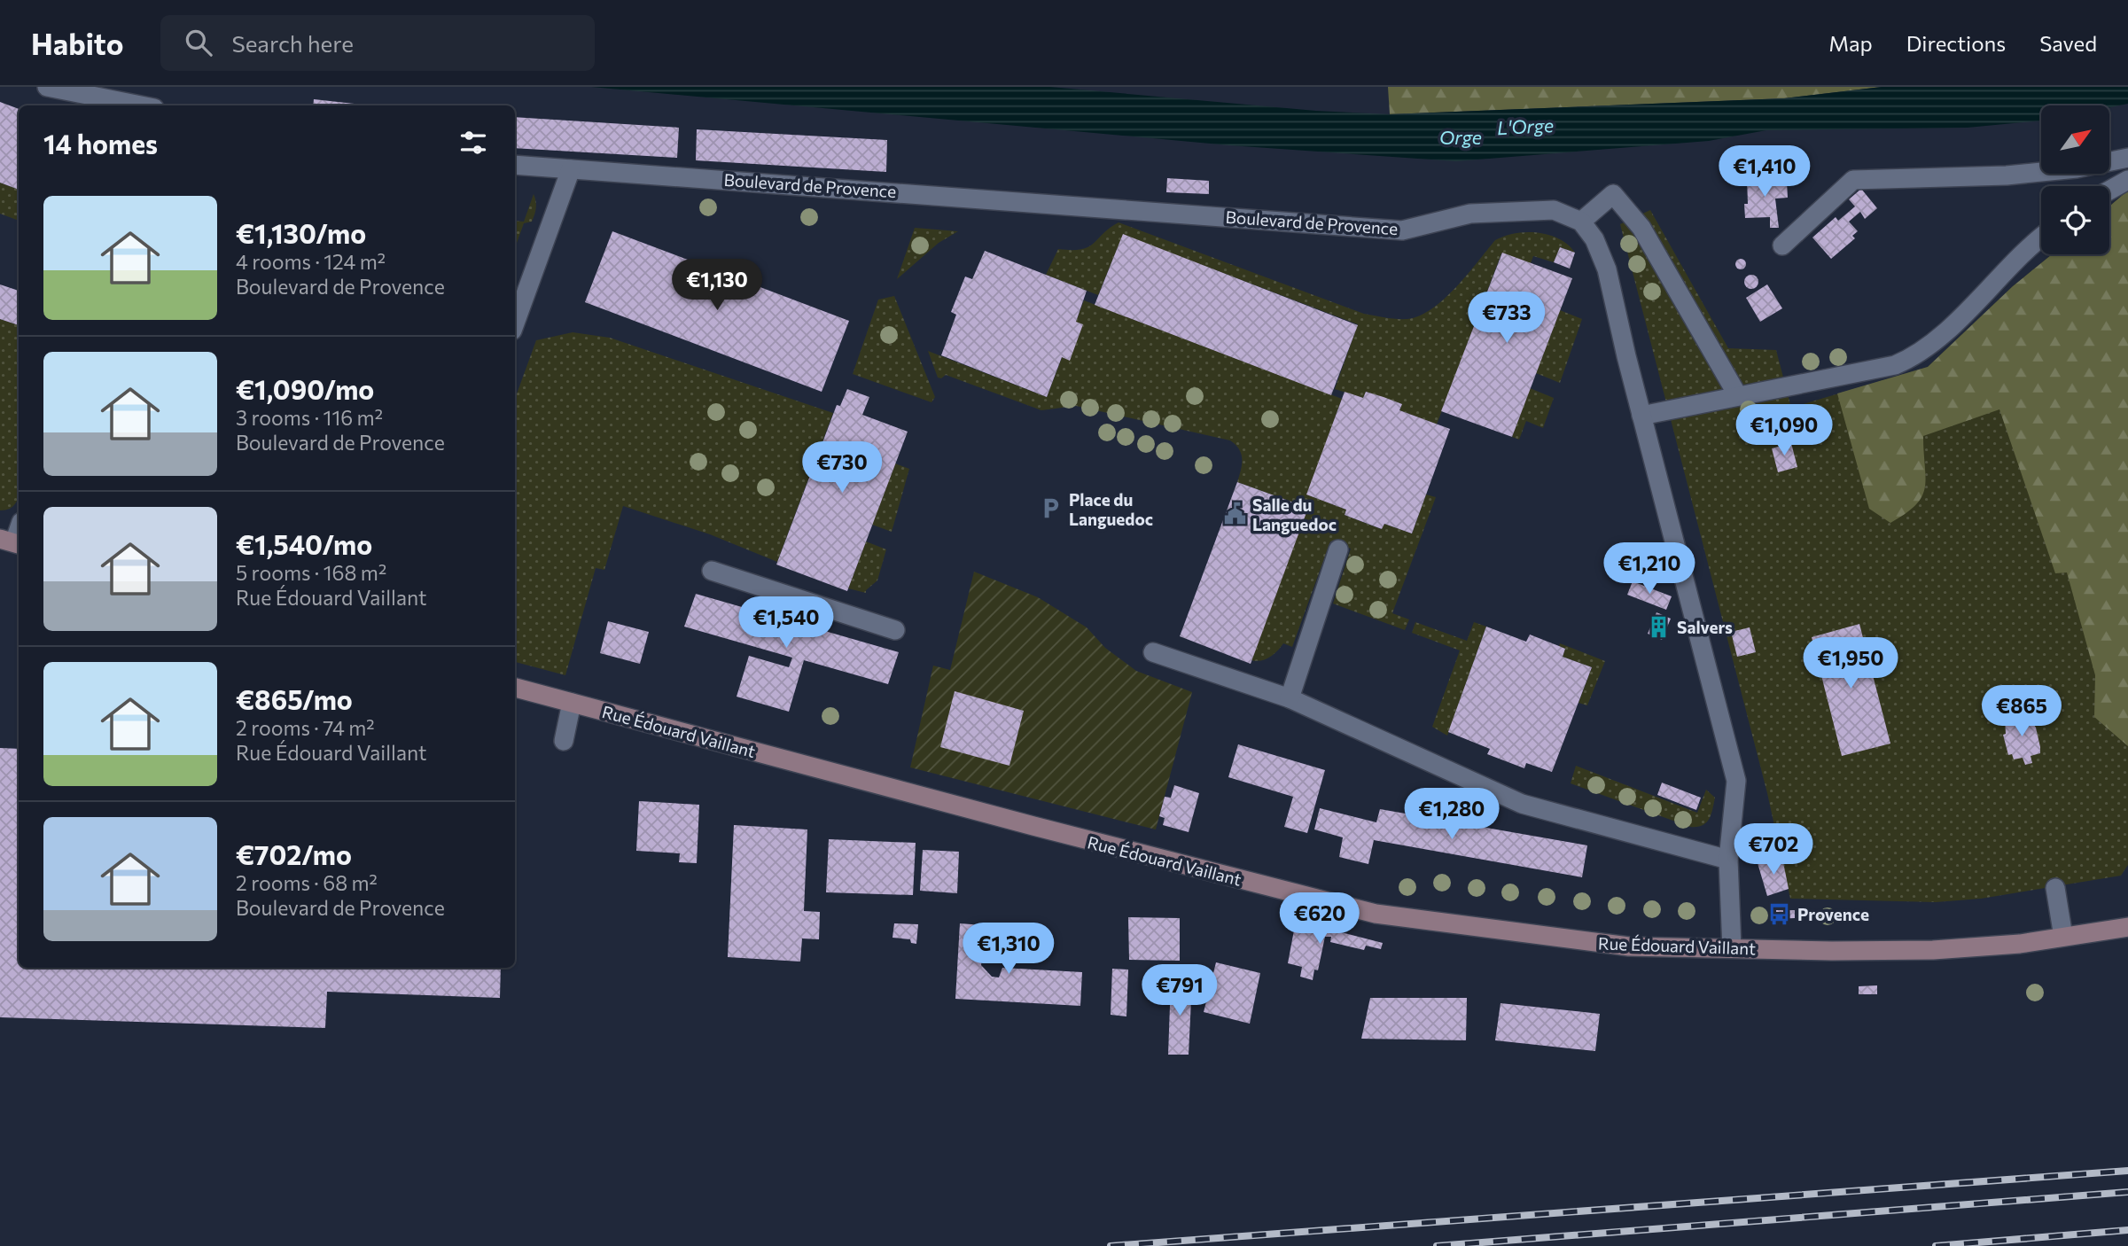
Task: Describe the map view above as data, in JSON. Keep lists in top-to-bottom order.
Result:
{
  "streets": {
    "street": ["Boulevard de Provence", "Rue Édouard Vaillant"]
  },
  "water": ["L'Orge", "Orge"],
  "places": {
    "parking": ["Place du Languedoc"],
    "public building": ["Salle du Languedoc"],
    "building": ["Salvers"],
    "bus stop": ["Provence"]
  },
  "north": "top right",
  "page": {
    "header": "Habito",
    "search": "Search here",
    "nav": ["Map", "Directions", "Saved"],
    "heading": "14 homes",
    "price": [
      "€1,410",
      "€1,130",
      "€733",
      "€1,090",
      "€730",
      "€1,210",
      "€1,540",
      "€1,950",
      "€865",
      "€1,280",
      "€702",
      "€620",
      "€1,310",
      "€791"
    ],
    "list": [
      {
        "name": "€1,130/mo",
        "note": "4 rooms · 124 m² · Boulevard de Provence"
      },
      {
        "name": "€1,090/mo",
        "note": "3 rooms · 116 m² · Boulevard de Provence"
      },
      {
        "name": "€1,540/mo",
        "note": "5 rooms · 168 m² · Rue Édouard Vaillant"
      },
      {
        "name": "€865/mo",
        "note": "2 rooms · 74 m² · Rue Édouard Vaillant"
      },
      {
        "name": "€702/mo",
        "note": "2 rooms · 68 m² · Boulevard de Provence"
      }
    ]
  }
}
